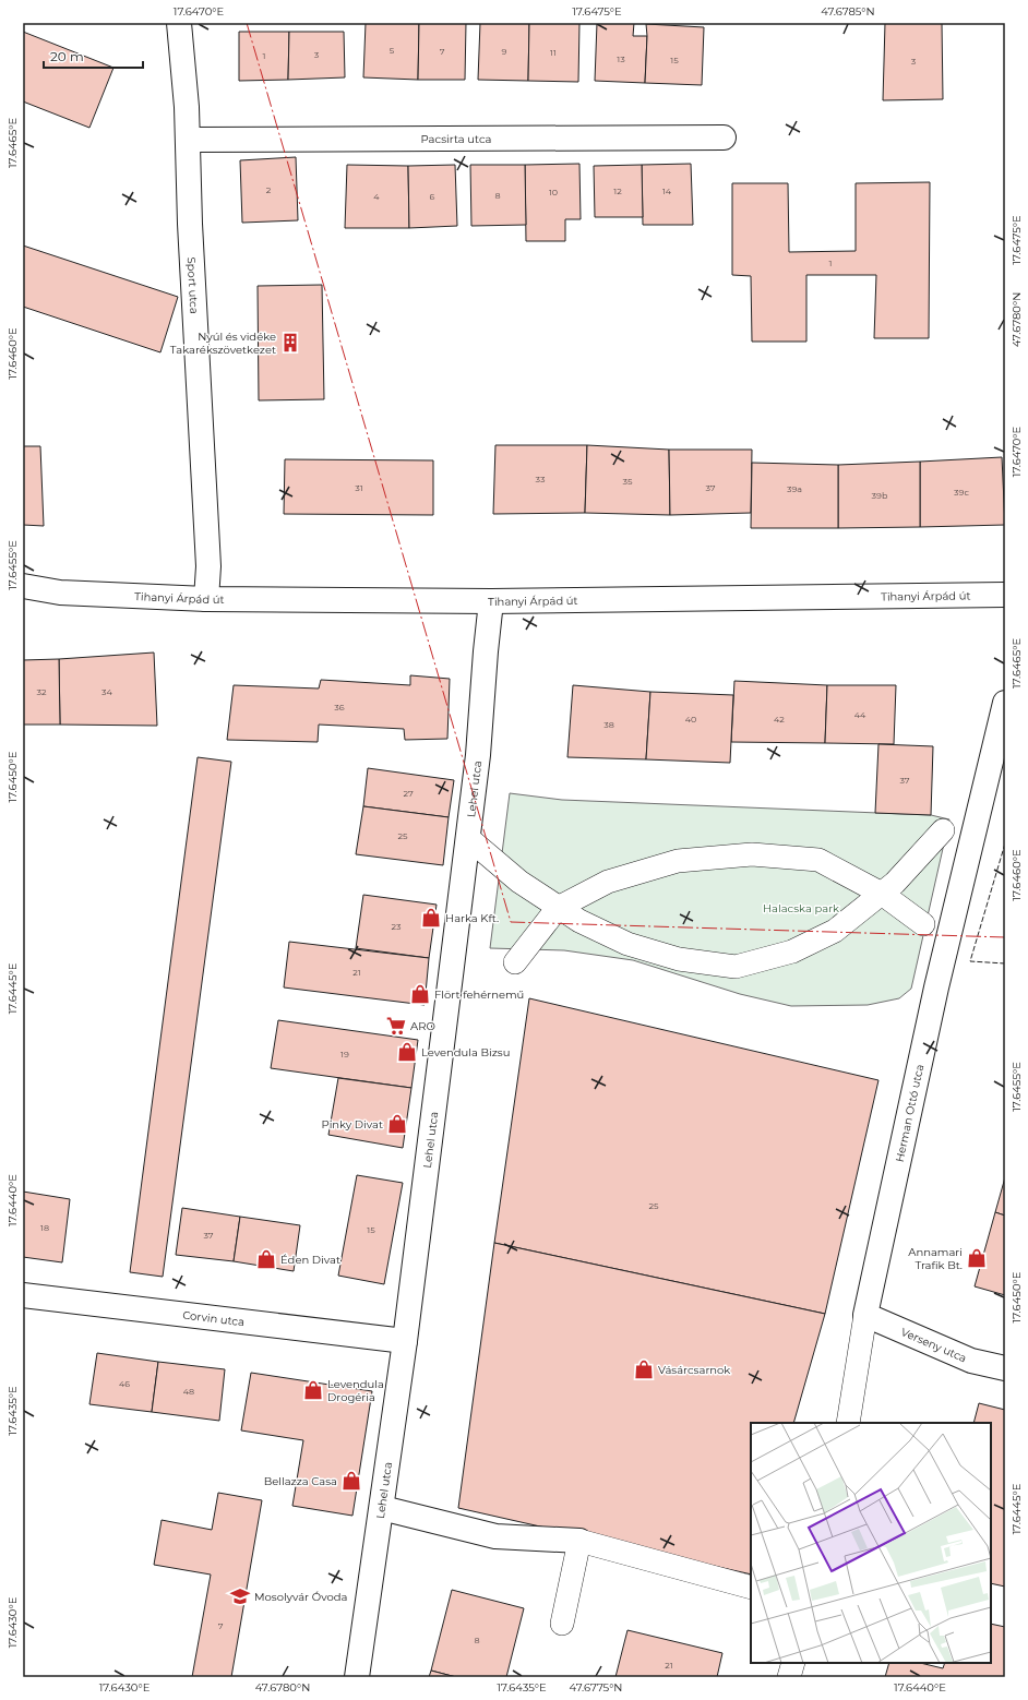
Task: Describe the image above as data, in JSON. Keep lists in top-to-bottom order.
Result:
{
  "streets": {
    "street": [
      "Pacsirta utca",
      "Sport utca",
      "Tihanyi Árpád út",
      "Lehel utca",
      "Herman Ottó utca",
      "Corvin utca",
      "Verseny utca"
    ]
  },
  "crossings": [
    ["Pacsirta utca", "Sport utca"],
    ["Sport utca", "Tihanyi Árpád út"],
    ["Tihanyi Árpád út", "Lehel utca"],
    ["Lehel utca", "Corvin utca"],
    ["Herman Ottó utca", "Verseny utca"]
  ],
  "parks": ["Halacska park"],
  "places": {
    "building": ["Nyúl és vidéke Takarékszövetkezet"],
    "shop": [
      "Harka Kft.",
      "Flört fehérnemű",
      "Levendula Bizsu",
      "Pinky Divat",
      "Annamari Trafik Bt.",
      "Éden Divat",
      "Vásárcsarnok",
      "Levendula Drogéria",
      "Bellazza Casa"
    ],
    "supermarket": ["ARO"],
    "school or university": ["Mosolyvár Óvoda"]
  },
  "house_numbers": [
    "5",
    "7",
    "9",
    "11",
    "3",
    "1",
    "13",
    "15",
    "3",
    "2",
    "12",
    "14",
    "10",
    "8",
    "4",
    "6",
    "1",
    "33",
    "35",
    "31",
    "37",
    "39a",
    "39c",
    "39b",
    "32",
    "34",
    "36",
    "44",
    "40",
    "42",
    "38",
    "37",
    "27",
    "25",
    "23",
    "21",
    "19",
    "25",
    "18",
    "15",
    "37",
    "46",
    "48",
    "7",
    "8",
    "21"
  ],
  "scale_bar": "20 m",
  "coordinates": [
    "17.6470°E",
    "17.6475°E",
    "47.6785°N",
    "17.6465°E",
    "47.6780°N",
    "17.6460°E",
    "17.6455°E",
    "17.6450°E",
    "17.6445°E",
    "17.6440°E",
    "17.6435°E",
    "17.6430°E",
    "47.6775°N"
  ]
}
